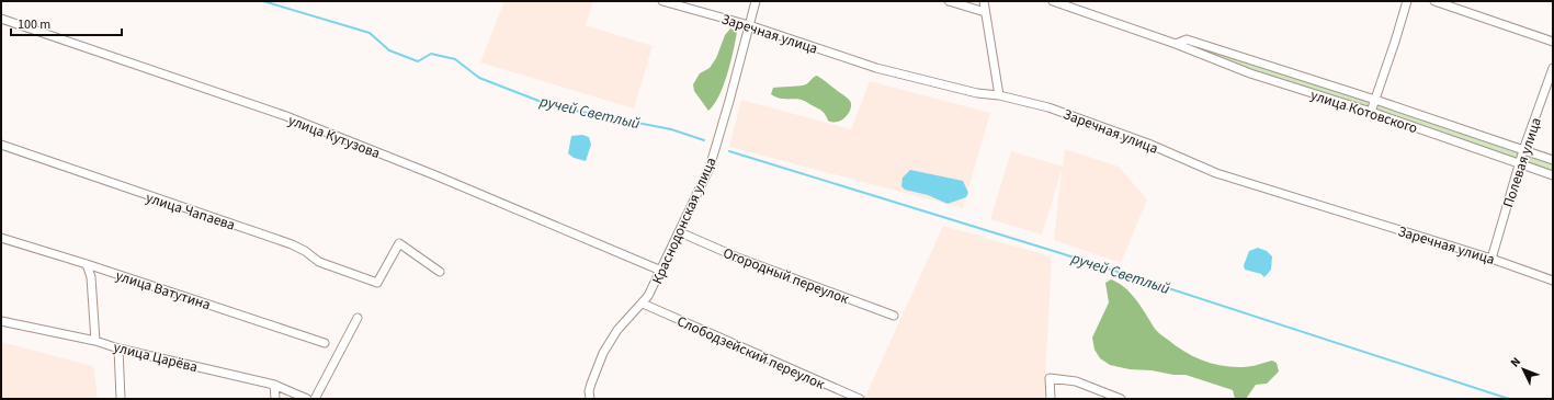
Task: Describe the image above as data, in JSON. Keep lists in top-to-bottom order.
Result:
{
  "streets": {
    "street": [
      "Заречная улица",
      "улица Котовского",
      "улица Кутузова",
      "Полевая улица",
      "улица Чапаева",
      "Краснодонская улица",
      "Огородный переулок",
      "улица Ватутина",
      "Слободзейский переулок",
      "улица Царёва"
    ]
  },
  "crossings": [
    ["Заречная улица", "Полевая улица"],
    ["Заречная улица", "Краснодонская улица"],
    ["улица Котовского", "Полевая улица"],
    ["улица Кутузова", "Краснодонская улица"],
    ["Краснодонская улица", "Огородный переулок"],
    ["Краснодонская улица", "Слободзейский переулок"]
  ],
  "water": ["ручей Светлый"],
  "scale_bar": "100 m",
  "north": "top left"
}
